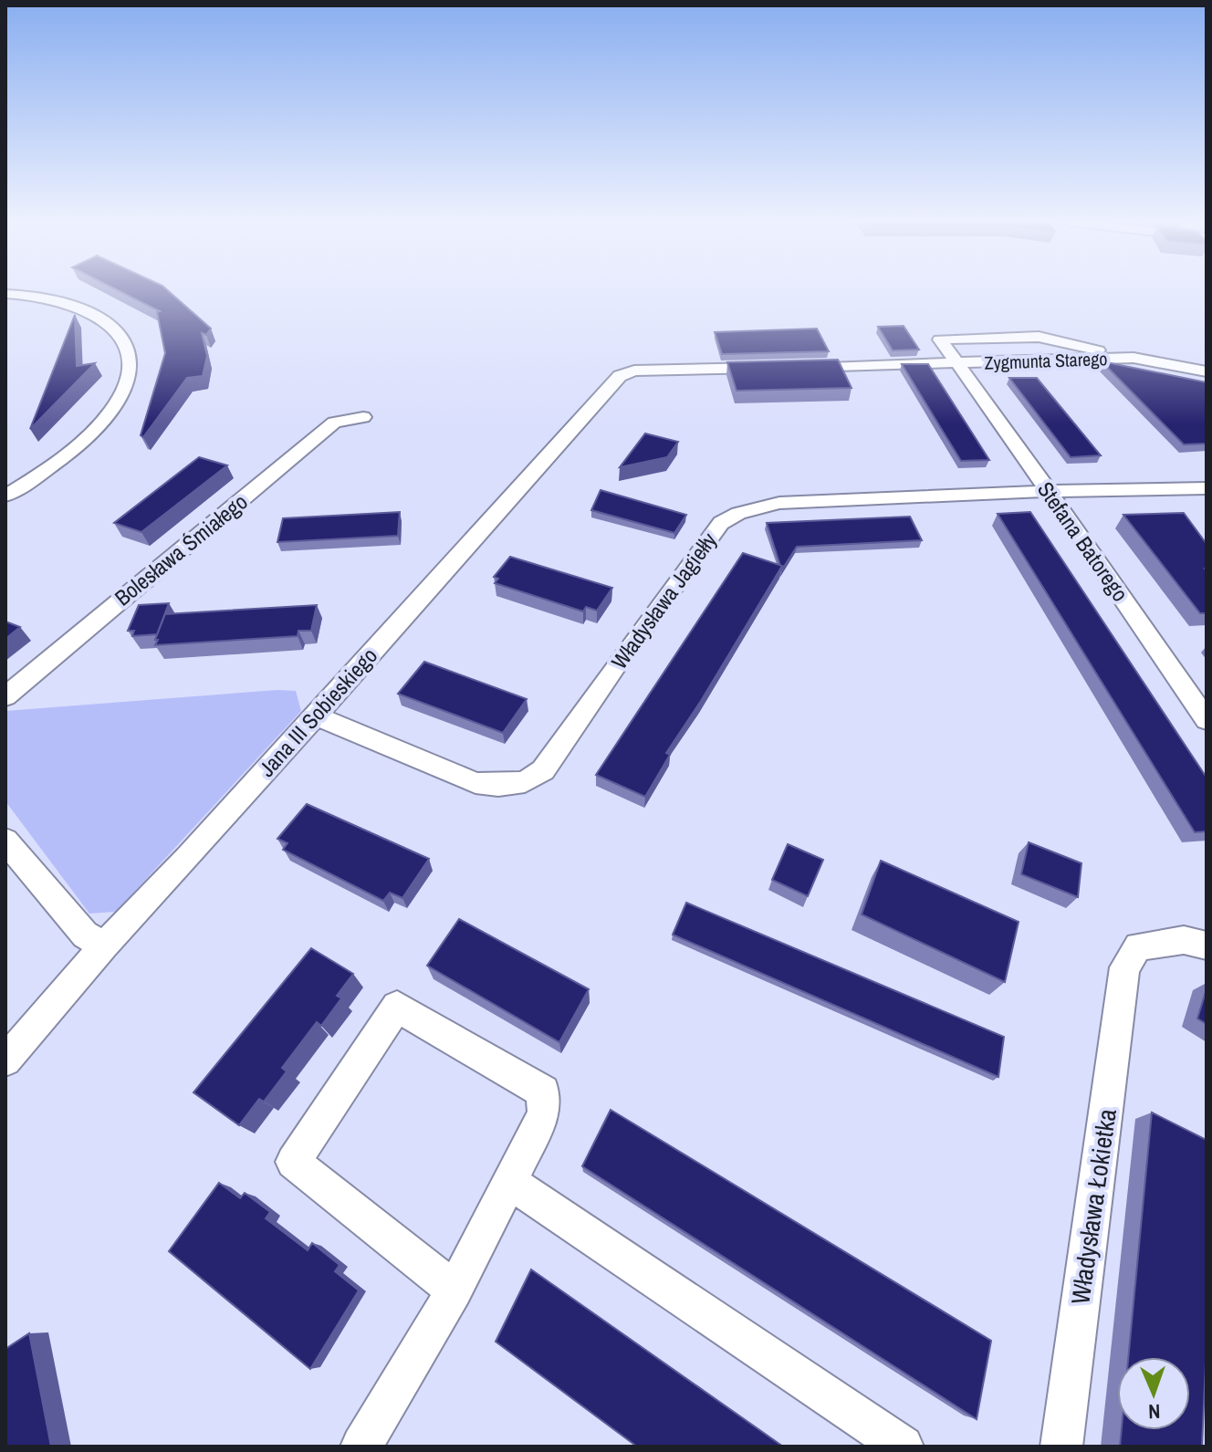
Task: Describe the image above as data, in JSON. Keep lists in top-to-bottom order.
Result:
{
  "streets": {
    "street": [
      "Zygmunta Starego",
      "Stefana Batorego",
      "Bolesława Śmiałego",
      "Władysława Jagiełły",
      "Jana III Sobieskiego",
      "Władysława Łokietka"
    ]
  },
  "crossings": [
    ["Zygmunta Starego", "Stefana Batorego"],
    ["Zygmunta Starego", "Jana III Sobieskiego"],
    ["Stefana Batorego", "Władysława Jagiełły"],
    ["Władysława Jagiełły", "Jana III Sobieskiego"]
  ],
  "north": "bottom"
}
